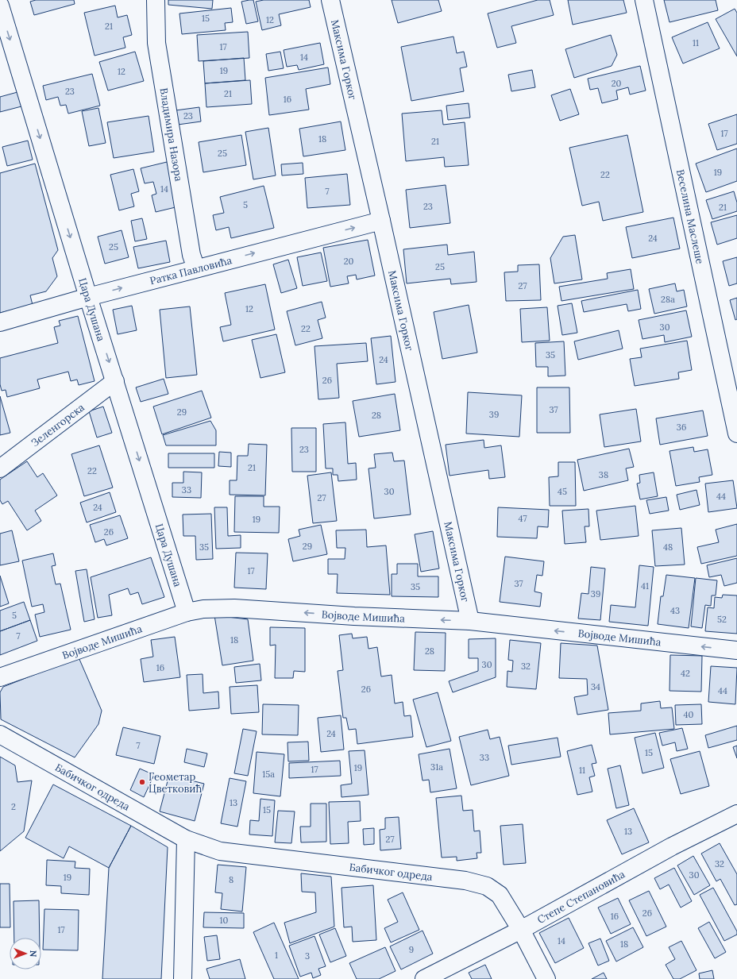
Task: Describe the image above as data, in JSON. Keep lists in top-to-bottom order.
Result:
{
  "streets": {
    "street": [
      "Максима Горког",
      "Владимира Назора",
      "Веселина Маслеше",
      "Ратка Павловића",
      "Цара Душана",
      "Зеленгорска",
      "Војводе Мишића",
      "Бабичког одреда",
      "Степе Степановића"
    ]
  },
  "crossings": [
    ["Максима Горког", "Ратка Павловића"],
    ["Максима Горког", "Војводе Мишића"],
    ["Владимира Назора", "Ратка Павловића"],
    ["Ратка Павловића", "Цара Душана"],
    ["Цара Душана", "Зеленгорска"],
    ["Цара Душана", "Војводе Мишића"],
    ["Бабичког одреда", "Степе Степановића"]
  ],
  "one_way": ["Ратка Павловића", "Цара Душана", "Војводе Мишића"],
  "places": ["Геометар Цветковић"],
  "house_numbers": [
    "15",
    "12",
    "21",
    "11",
    "17",
    "14",
    "19",
    "12",
    "20",
    "23",
    "21",
    "16",
    "23",
    "17",
    "18",
    "21",
    "25",
    "19",
    "22",
    "14",
    "7",
    "5",
    "23",
    "21",
    "24",
    "25",
    "20",
    "25",
    "27",
    "28a",
    "12",
    "30",
    "22",
    "35",
    "24",
    "26",
    "37",
    "29",
    "39",
    "28",
    "36",
    "23",
    "21",
    "22",
    "38",
    "33",
    "30",
    "45",
    "44",
    "27",
    "24",
    "47",
    "19",
    "26",
    "29",
    "35",
    "48",
    "17",
    "37",
    "41",
    "35",
    "39",
    "43",
    "5",
    "52",
    "7",
    "18",
    "28",
    "30",
    "32",
    "16",
    "42",
    "34",
    "26",
    "44",
    "40",
    "24",
    "7",
    "15",
    "33",
    "31a",
    "19",
    "17",
    "11",
    "15a",
    "13",
    "2",
    "15",
    "13",
    "27",
    "32",
    "30",
    "19",
    "8",
    "26",
    "16",
    "10",
    "17",
    "14",
    "18",
    "9",
    "1",
    "3"
  ],
  "north": "right"
}
